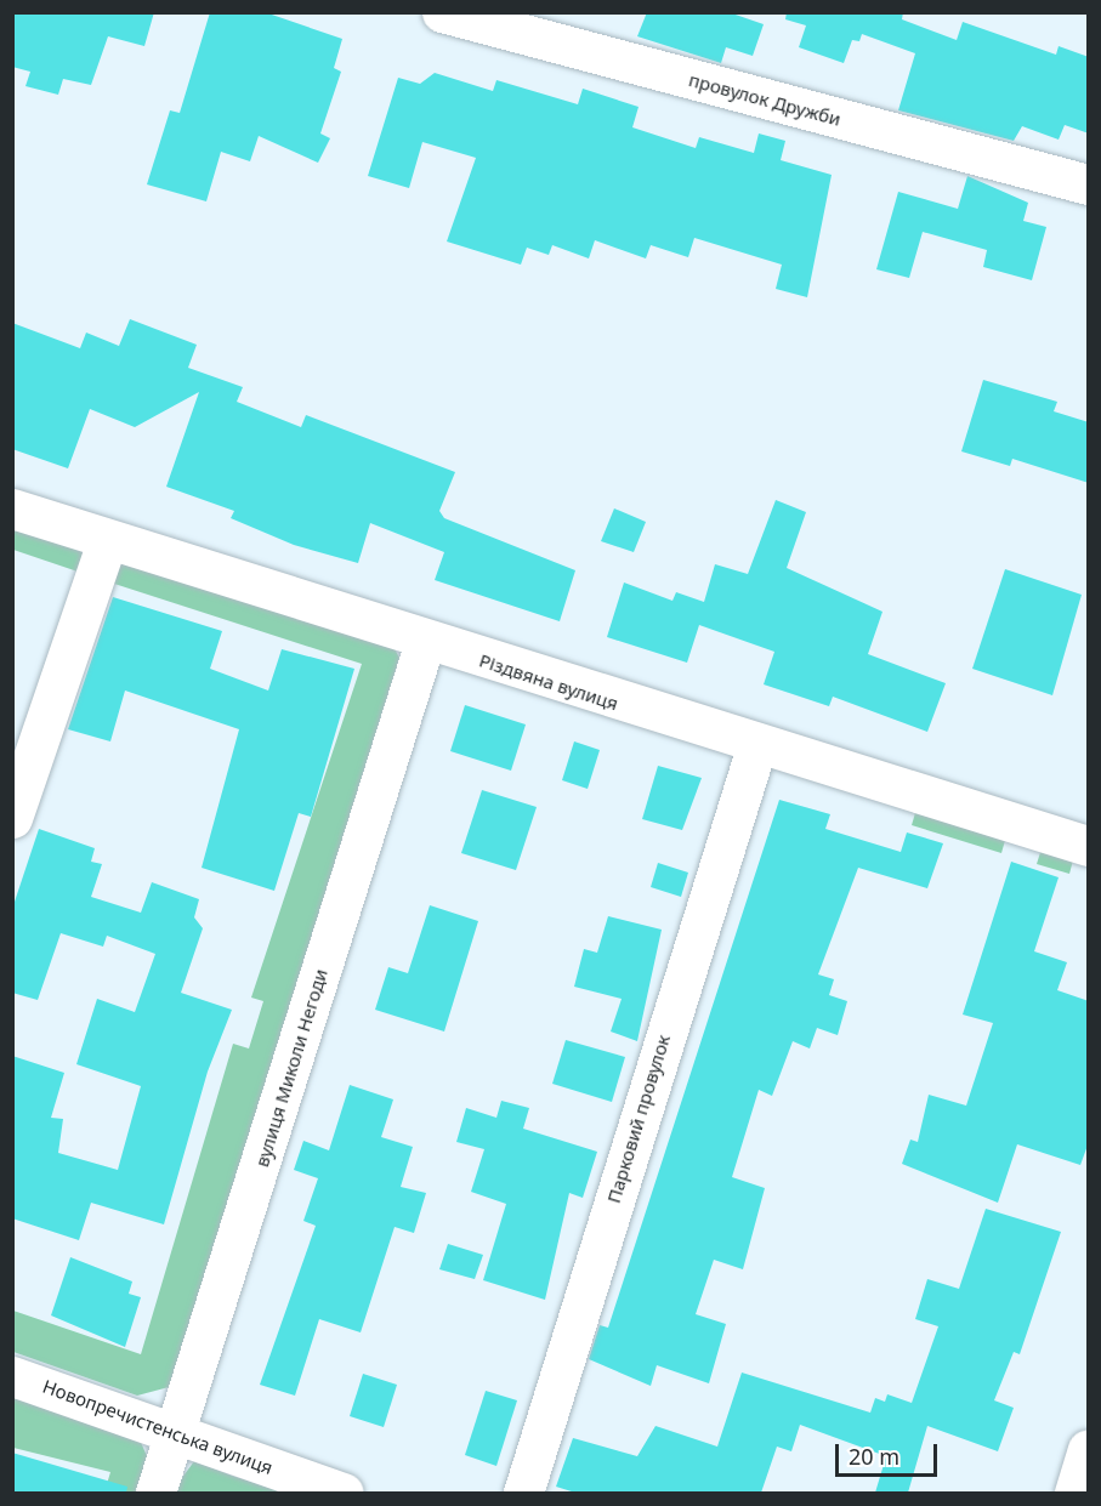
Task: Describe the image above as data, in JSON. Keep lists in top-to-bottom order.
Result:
{
  "streets": {
    "street": [
      "провулок Дружби",
      "Різдвяна вулиця",
      "вулиця Миколи Негоди",
      "Парковий провулок",
      "Новопречистенська вулиця"
    ]
  },
  "crossings": [
    ["Різдвяна вулиця", "вулиця Миколи Негоди"],
    ["Різдвяна вулиця", "Парковий провулок"],
    ["вулиця Миколи Негоди", "Новопречистенська вулиця"]
  ],
  "scale_bar": "20 m"
}
